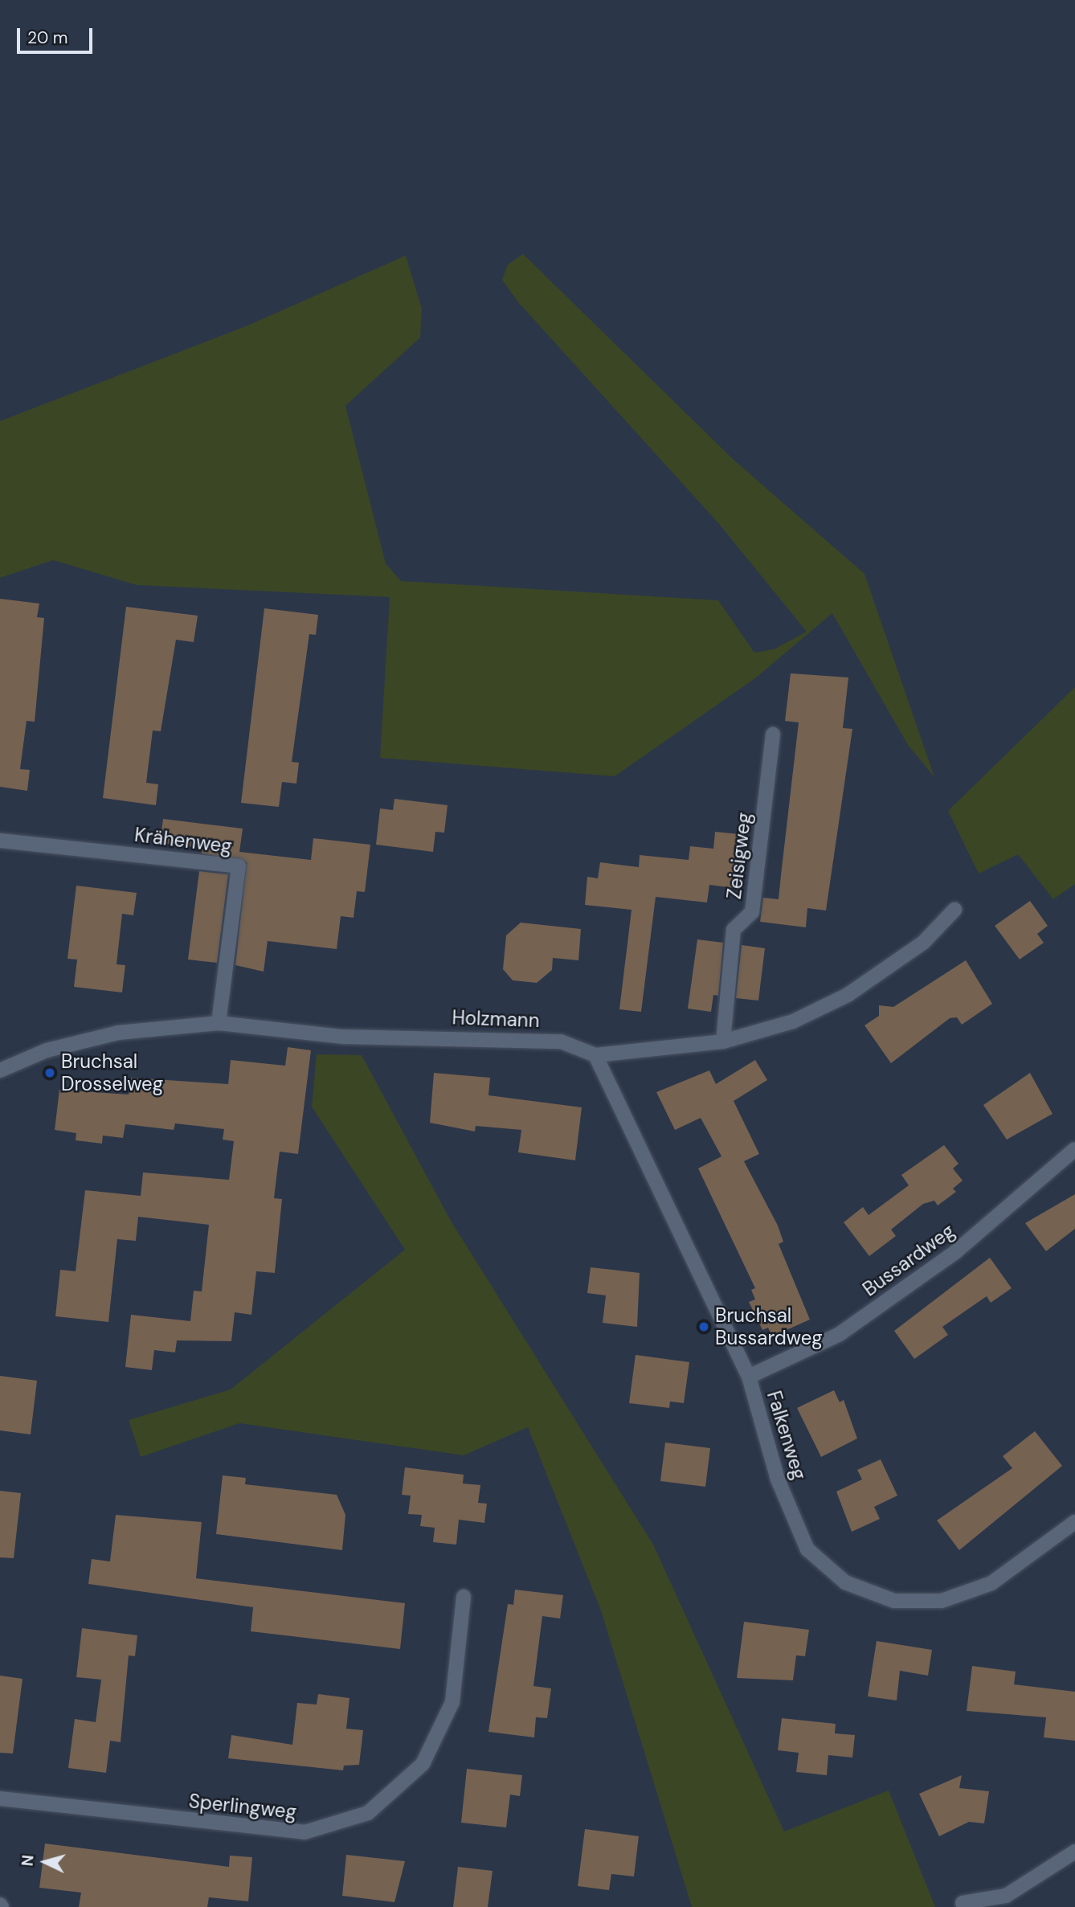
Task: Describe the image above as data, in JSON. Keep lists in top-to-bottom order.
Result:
{
  "streets": {
    "street": [
      "Krähenweg",
      "Zeisigweg",
      "Holzmann",
      "Bussardweg",
      "Falkenweg",
      "Sperlingweg"
    ]
  },
  "crossings": [
    ["Krähenweg", "Holzmann"],
    ["Zeisigweg", "Holzmann"],
    ["Holzmann", "Falkenweg"],
    ["Bussardweg", "Falkenweg"]
  ],
  "places": ["Bruchsal Drosselweg", "Bruchsal Bussardweg"],
  "scale_bar": "20 m",
  "north": "left"
}
